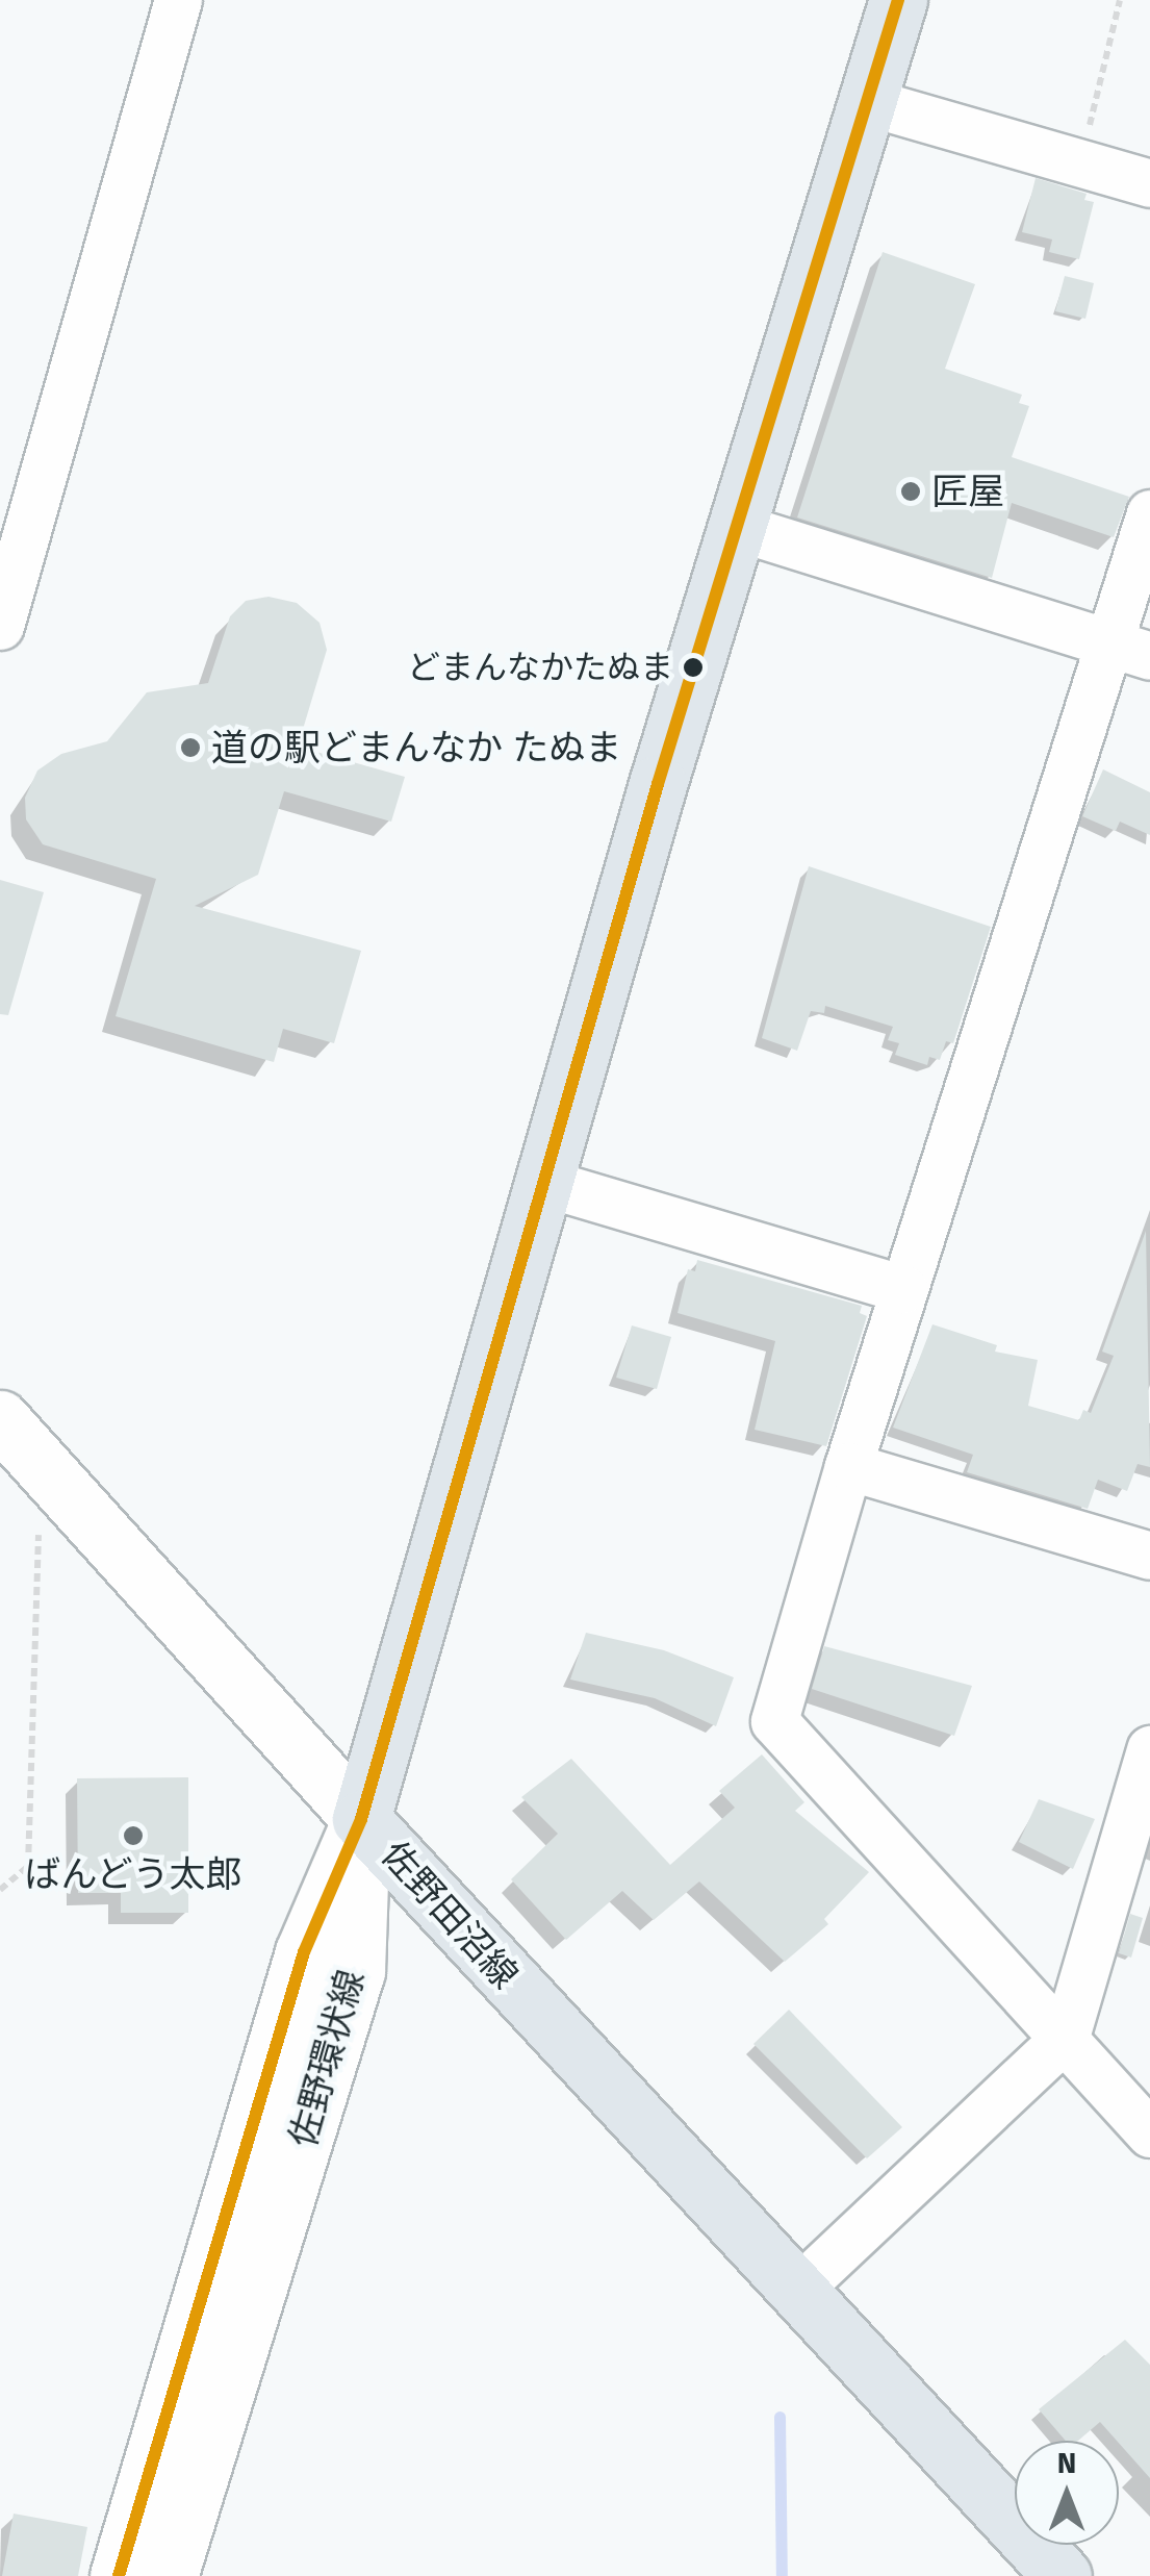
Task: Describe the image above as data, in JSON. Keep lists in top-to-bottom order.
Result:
{
  "streets": {
    "main road": ["佐野田沼線", "佐野環状線"]
  },
  "crossings": [
    ["佐野田沼線", "佐野環状線"]
  ],
  "places": [
    "匠屋",
    "どまんなかたぬま",
    "道の駅どまんなか たぬま",
    "ばんどう太郎"
  ],
  "north": "top"
}
